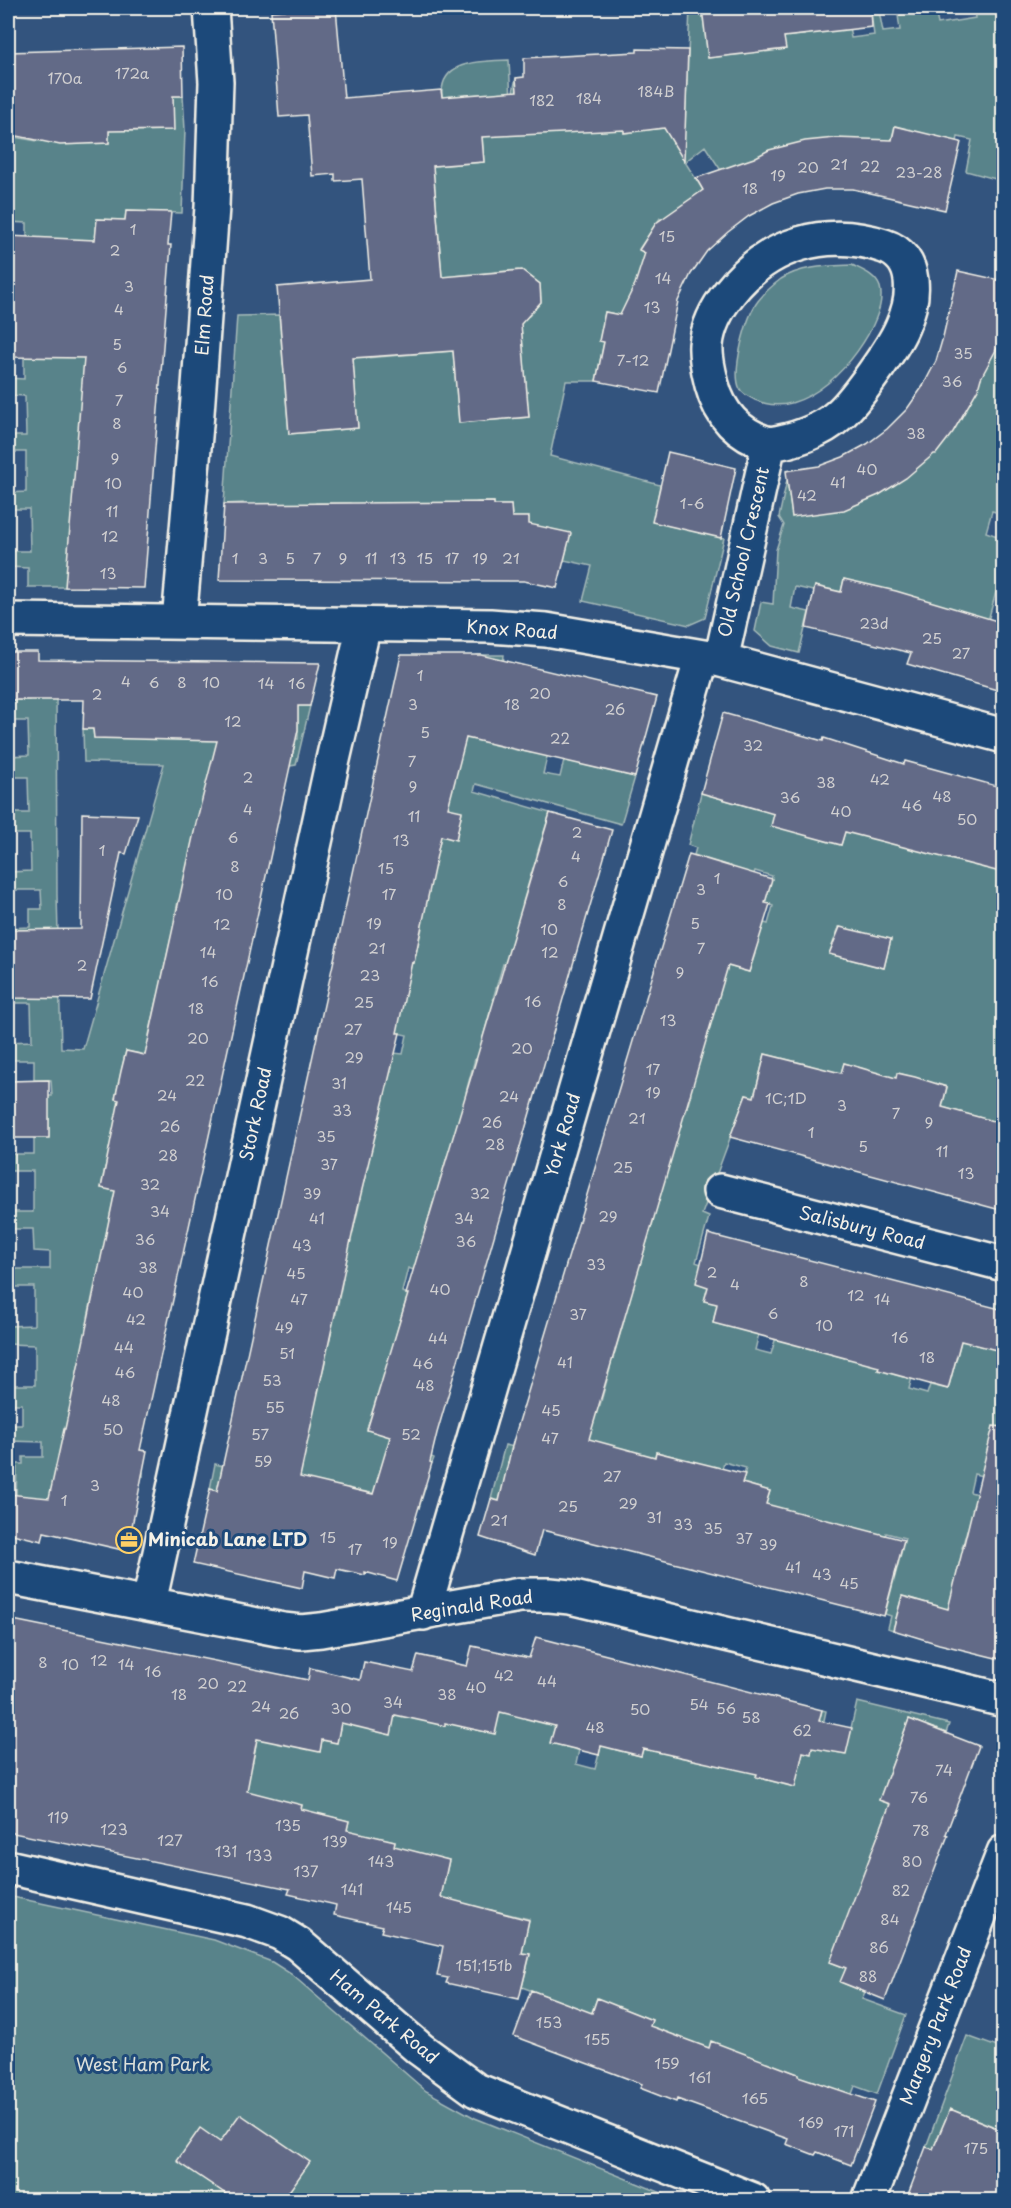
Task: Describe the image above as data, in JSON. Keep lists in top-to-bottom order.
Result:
{
  "streets": {
    "street": [
      "Elm Road",
      "Old School Crescent",
      "Knox Road",
      "Stork Road",
      "York Road",
      "Salisbury Road",
      "Reginald Road",
      "Ham Park Road",
      "Margery Park Road"
    ]
  },
  "crossings": [
    ["Elm Road", "Knox Road"],
    ["Old School Crescent", "Knox Road"],
    ["Old School Crescent", "York Road"],
    ["Knox Road", "Stork Road"],
    ["Knox Road", "York Road"],
    ["Stork Road", "Reginald Road"],
    ["York Road", "Reginald Road"]
  ],
  "parks": ["West Ham Park"],
  "places": {
    "office": ["Minicab Lane LTD"]
  },
  "house_numbers": [
    "172a",
    "170a",
    "184B",
    "184",
    "182",
    "21",
    "22",
    "20",
    "23-28",
    "19",
    "18",
    "1",
    "15",
    "2",
    "14",
    "3",
    "13",
    "4",
    "5",
    "35",
    "7-12",
    "6",
    "36",
    "7",
    "8",
    "38",
    "9",
    "40",
    "41",
    "10",
    "42",
    "1-6",
    "11",
    "12",
    "1",
    "3",
    "5",
    "7",
    "9",
    "11",
    "13",
    "15",
    "17",
    "19",
    "21",
    "13",
    "23d",
    "25",
    "27",
    "1",
    "4",
    "6",
    "8",
    "10",
    "14",
    "16",
    "20",
    "2",
    "3",
    "18",
    "26",
    "12",
    "5",
    "22",
    "32",
    "7",
    "2",
    "42",
    "38",
    "9",
    "48",
    "36",
    "46",
    "4",
    "40",
    "11",
    "50",
    "2",
    "6",
    "13",
    "1",
    "4",
    "8",
    "15",
    "1",
    "6",
    "3",
    "10",
    "17",
    "8",
    "19",
    "5",
    "12",
    "10",
    "21",
    "7",
    "14",
    "12",
    "2",
    "9",
    "23",
    "16",
    "16",
    "25",
    "18",
    "13",
    "27",
    "20",
    "20",
    "29",
    "17",
    "22",
    "31",
    "19",
    "24",
    "24",
    "1C;1D",
    "3",
    "33",
    "7",
    "21",
    "26",
    "9",
    "26",
    "1",
    "35",
    "28",
    "5",
    "11",
    "28",
    "37",
    "25",
    "13",
    "32",
    "39",
    "32",
    "34",
    "29",
    "41",
    "34",
    "36",
    "36",
    "43",
    "33",
    "38",
    "2",
    "45",
    "8",
    "4",
    "40",
    "40",
    "12",
    "47",
    "14",
    "6",
    "37",
    "42",
    "10",
    "49",
    "16",
    "44",
    "44",
    "51",
    "18",
    "41",
    "46",
    "46",
    "53",
    "48",
    "48",
    "55",
    "45",
    "50",
    "57",
    "52",
    "47",
    "59",
    "27",
    "3",
    "1",
    "29",
    "25",
    "31",
    "21",
    "33",
    "35",
    "15",
    "37",
    "19",
    "39",
    "17",
    "41",
    "43",
    "45",
    "12",
    "8",
    "10",
    "14",
    "16",
    "42",
    "44",
    "20",
    "22",
    "40",
    "18",
    "38",
    "34",
    "54",
    "24",
    "30",
    "56",
    "50",
    "26",
    "58",
    "48",
    "62",
    "74",
    "76",
    "119",
    "135",
    "123",
    "78",
    "127",
    "139",
    "131",
    "133",
    "143",
    "80",
    "137",
    "141",
    "82",
    "145",
    "84",
    "86",
    "151;151b",
    "88",
    "153",
    "155",
    "159",
    "161",
    "165",
    "169",
    "171",
    "175"
  ]
}
